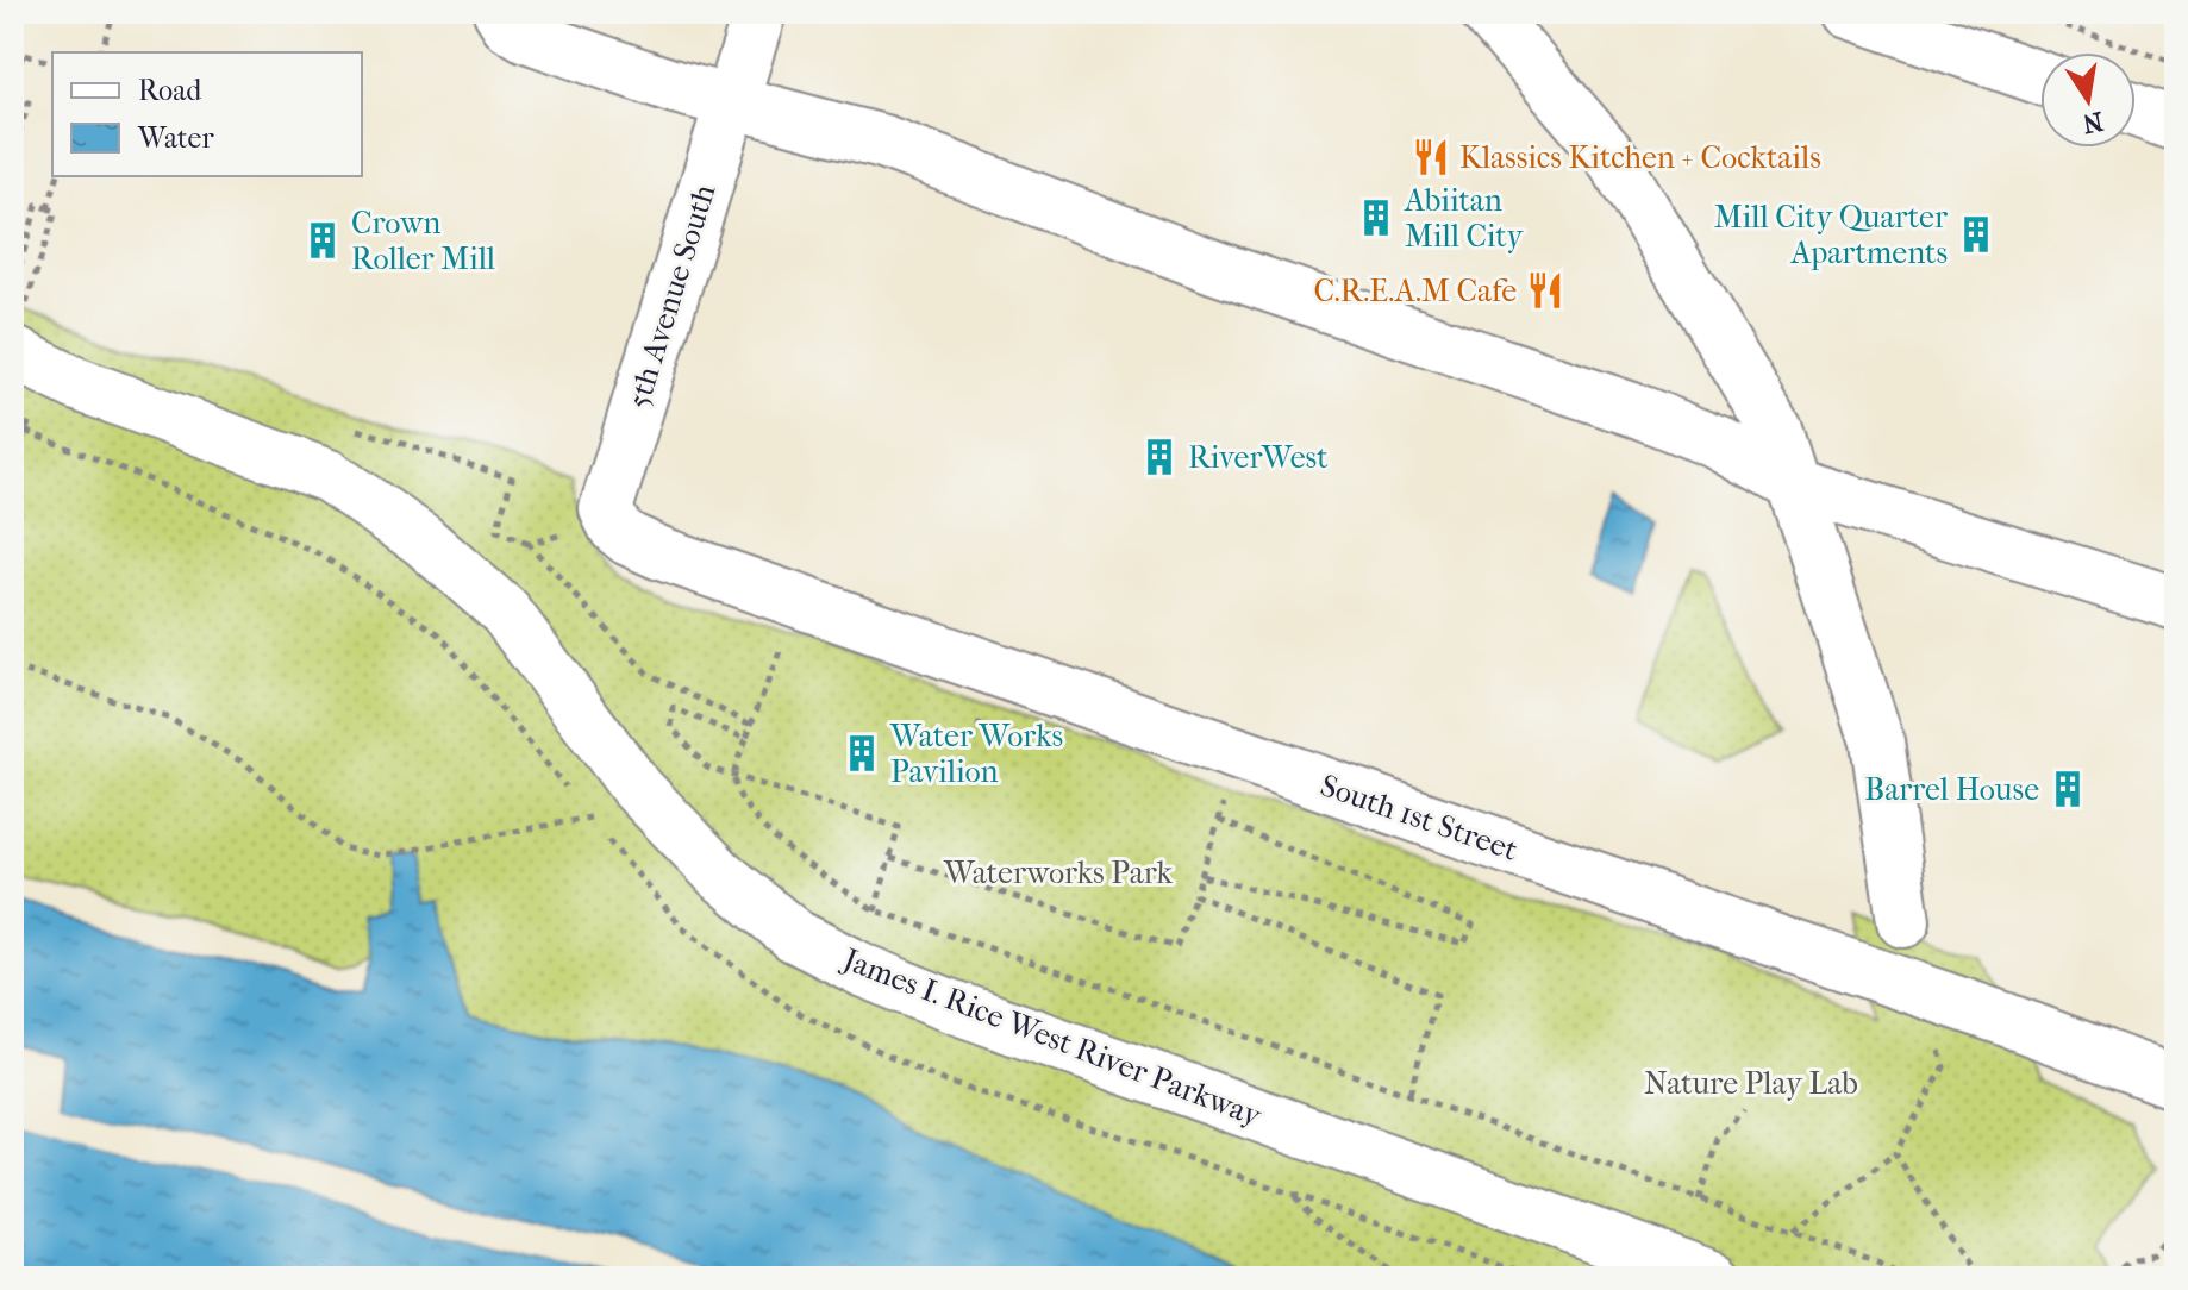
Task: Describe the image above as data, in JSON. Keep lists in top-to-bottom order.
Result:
{
  "streets": {
    "street": ["5th Avenue South", "South 1st Street", "James I. Rice West River Parkway"]
  },
  "crossings": [
    ["5th Avenue South", "South 1st Street"]
  ],
  "parks": ["Waterworks Park", "Nature Play Lab"],
  "places": {
    "restaurant": ["Klassics Kitchen + Cocktails", "C.R.E.A.M Cafe"],
    "building": [
      "Abiitan Mill City",
      "Mill City Quarter Apartments",
      "Crown Roller Mill",
      "RiverWest",
      "Water Works Pavilion",
      "Barrel House"
    ]
  },
  "legend": ["Road", "Water"],
  "north": "bottom"
}
